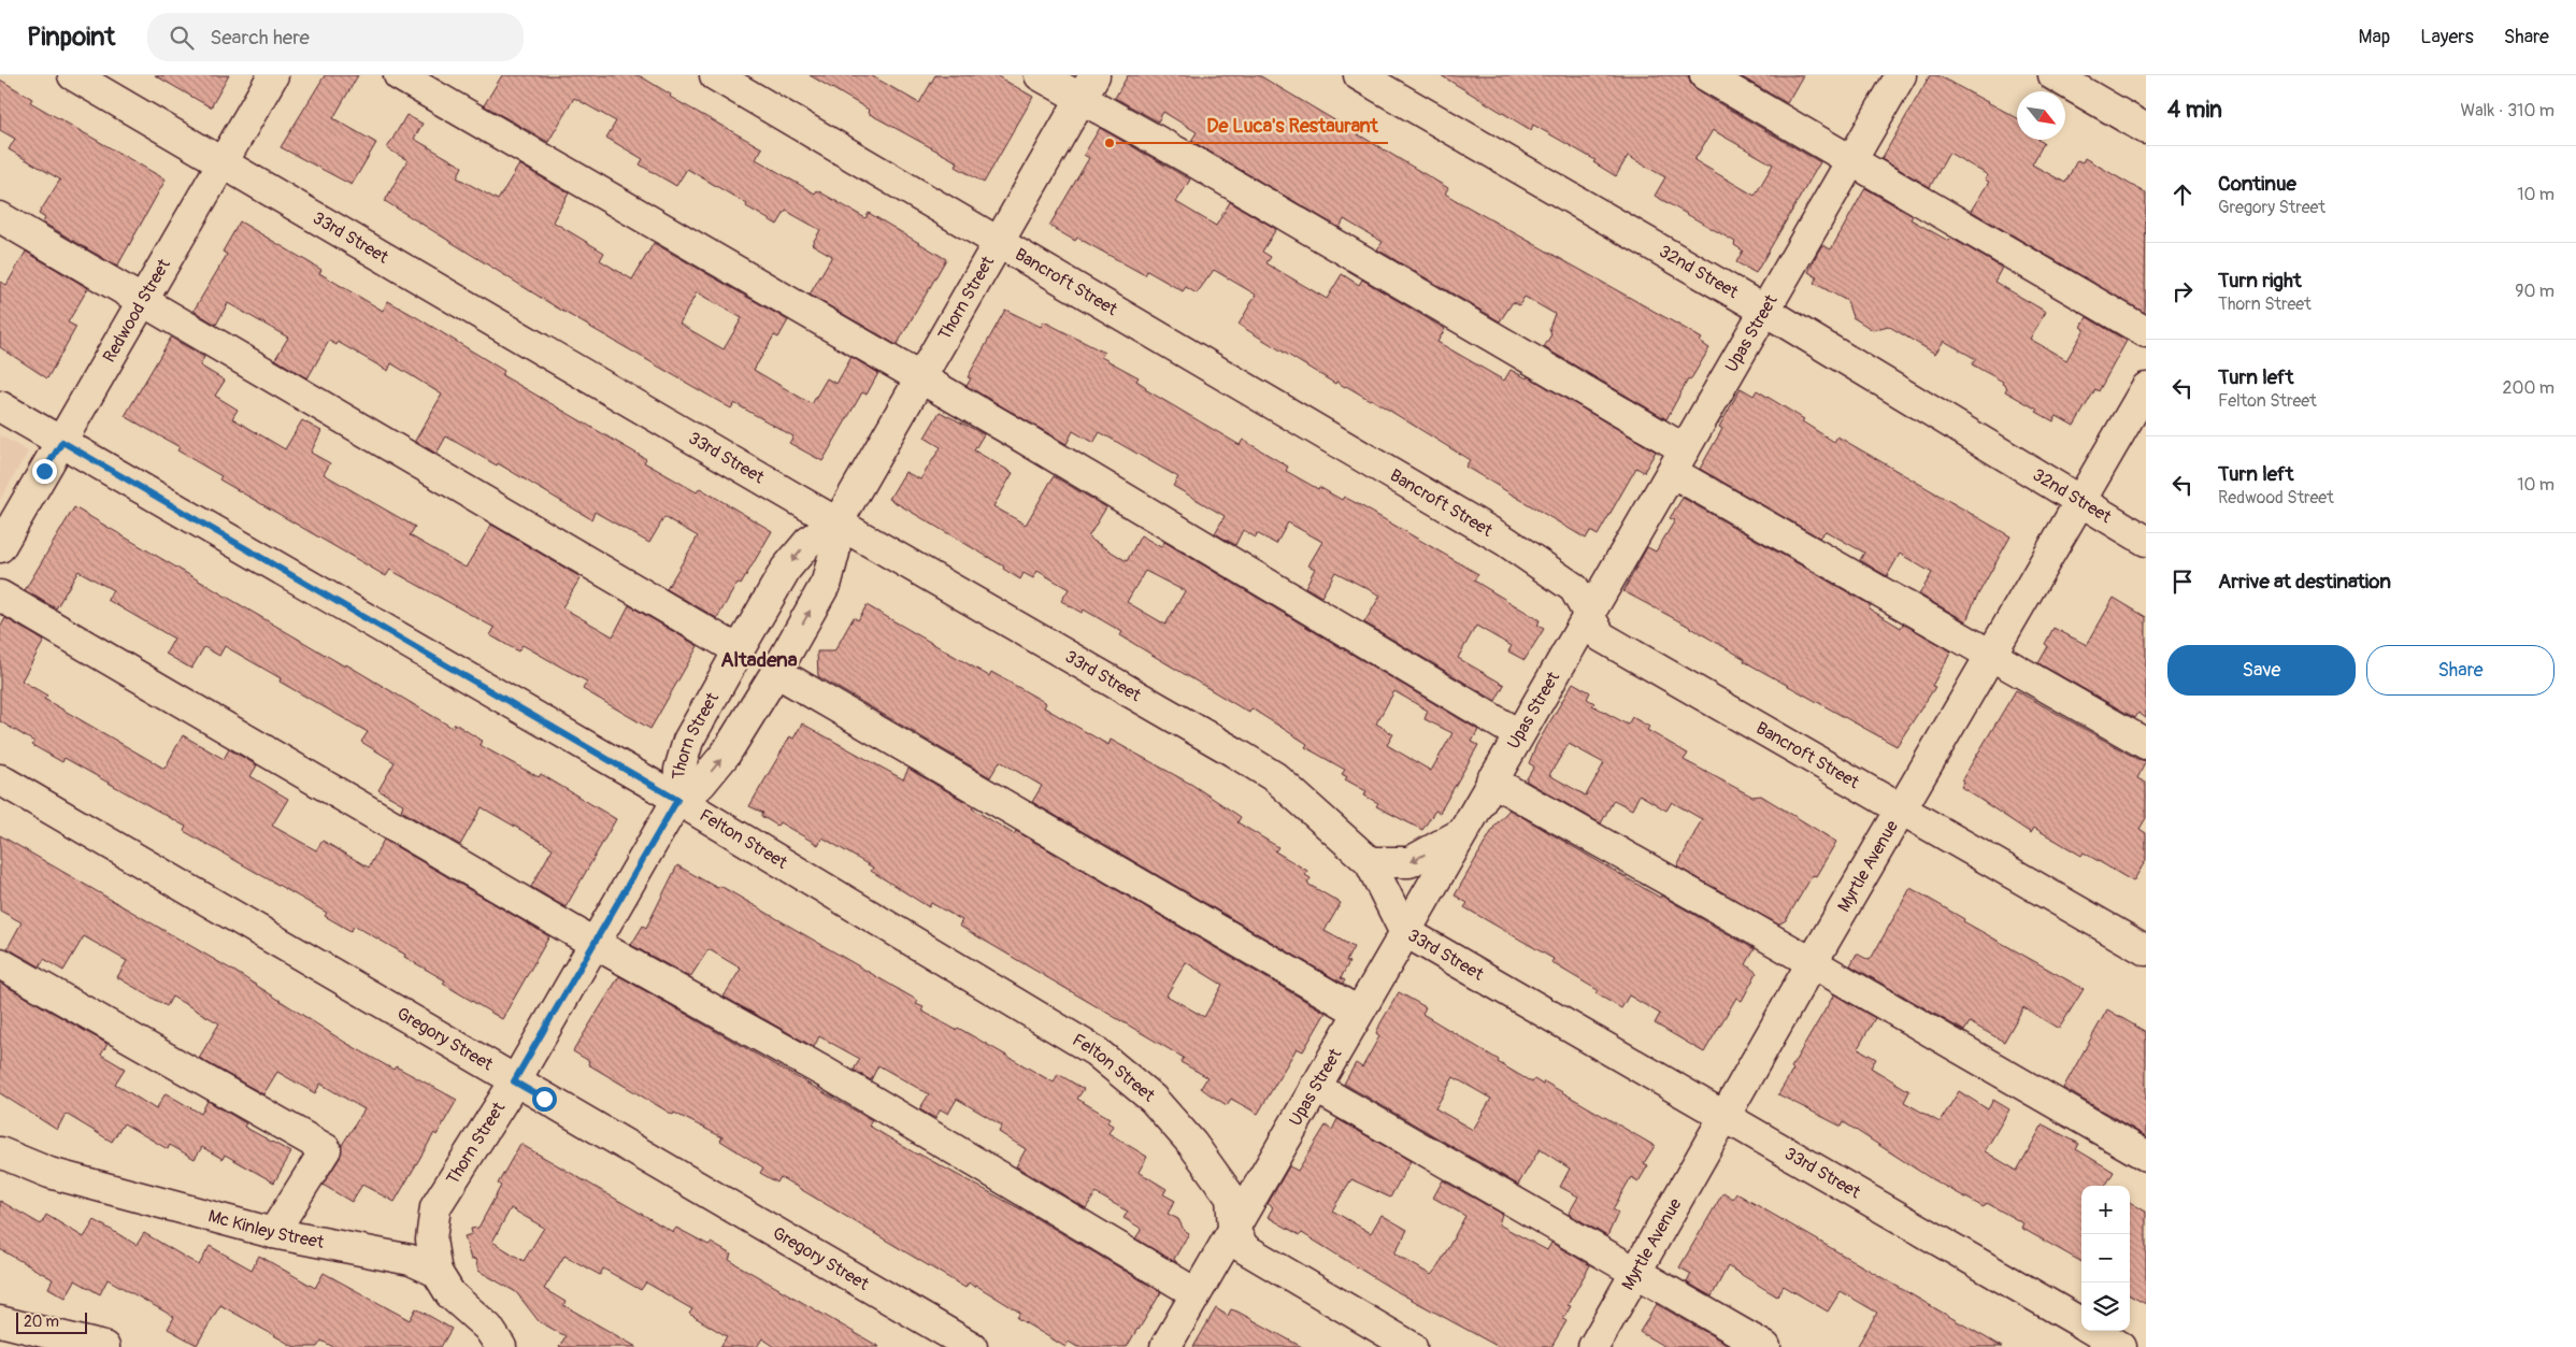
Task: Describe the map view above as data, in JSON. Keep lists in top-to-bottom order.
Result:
{
  "streets": {
    "street": [
      "33rd Street",
      "32nd Street",
      "Bancroft Street",
      "Thorn Street",
      "Redwood Street",
      "Upas Street",
      "Felton Street",
      "Myrtle Avenue",
      "Gregory Street",
      "Mc Kinley Street"
    ]
  },
  "crossings": [
    ["33rd Street", "Thorn Street"],
    ["33rd Street", "Redwood Street"],
    ["33rd Street", "Upas Street"],
    ["33rd Street", "Myrtle Avenue"],
    ["32nd Street", "Upas Street"],
    ["32nd Street", "Myrtle Avenue"],
    ["Bancroft Street", "Thorn Street"],
    ["Bancroft Street", "Upas Street"],
    ["Bancroft Street", "Myrtle Avenue"],
    ["Thorn Street", "Felton Street"],
    ["Thorn Street", "Gregory Street"],
    ["Thorn Street", "Mc Kinley Street"],
    ["Redwood Street", "Felton Street"],
    ["Upas Street", "Felton Street"]
  ],
  "districts": ["Altadena"],
  "places": ["De Luca's Restaurant"],
  "scale_bar": "20 m",
  "north": "bottom right",
  "page": {
    "header": "Pinpoint",
    "search": "Search here",
    "nav": ["Map", "Layers", "Share"],
    "heading": ["4 min", "Walk · 310 m"],
    "list": [
      ["Continue", "Gregory Street", "10 m"],
      ["Turn right", "Thorn Street", "90 m"],
      ["Turn left", "Felton Street", "200 m"],
      ["Turn left", "Redwood Street", "10 m"],
      "Arrive at destination"
    ],
    "buttons": ["Save", "Share"],
    "map_buttons": ["+", "−"],
    "scale": "20 m"
  }
}
